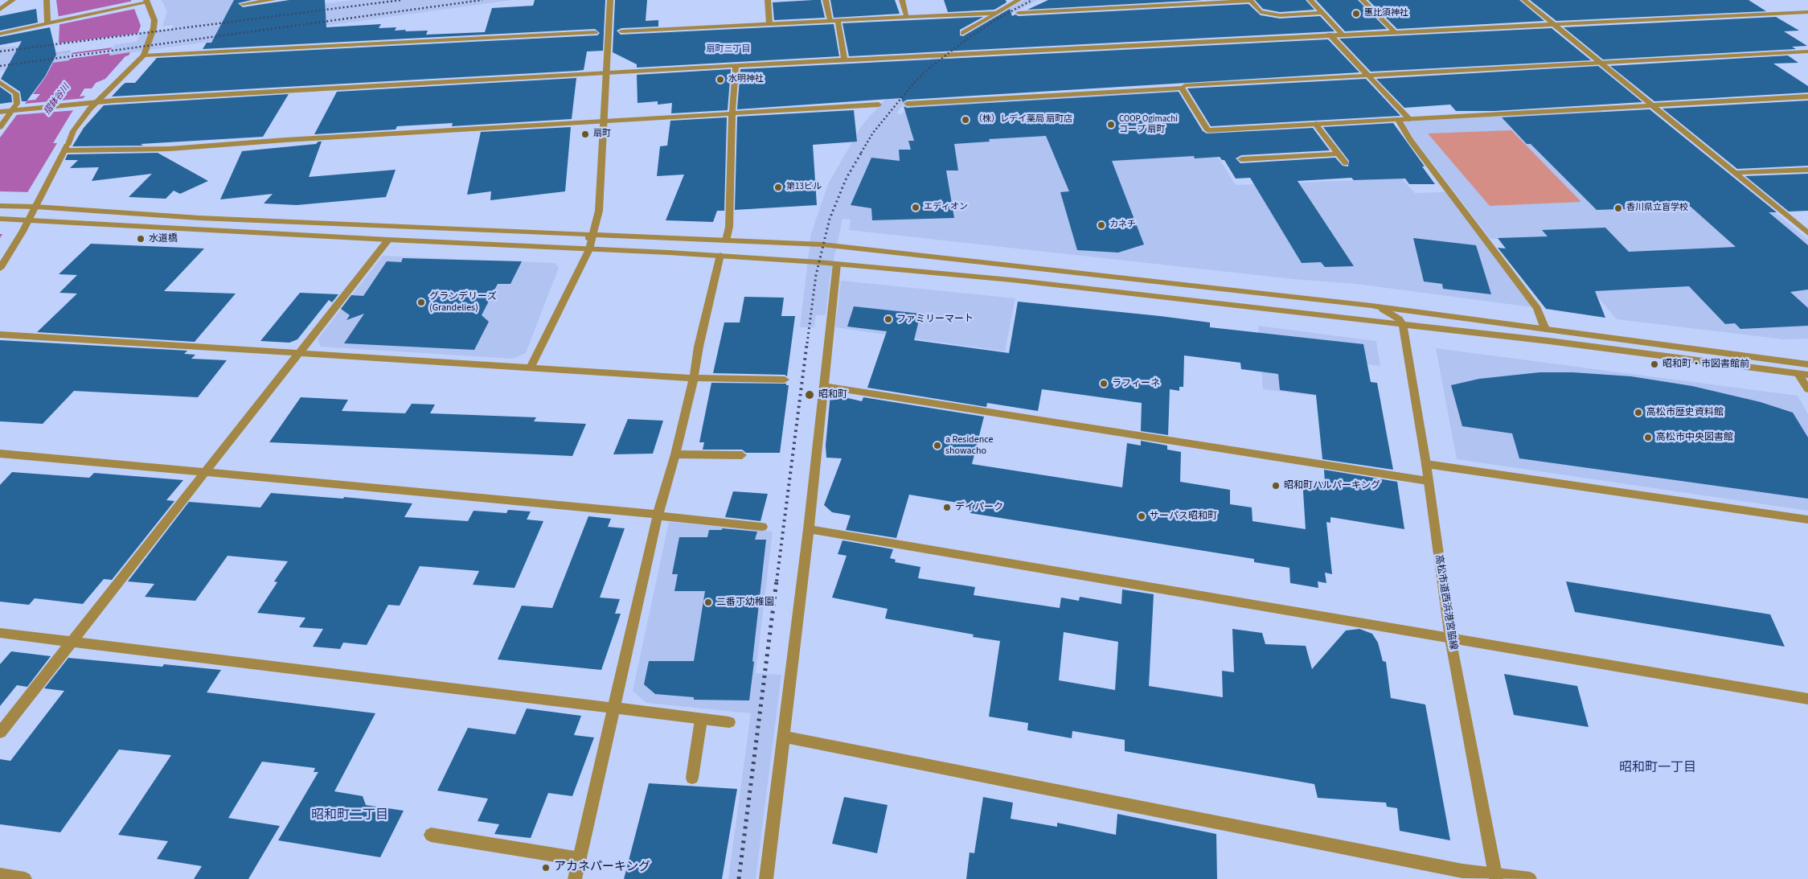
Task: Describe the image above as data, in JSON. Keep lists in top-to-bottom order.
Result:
{
  "streets": {
    "street": ["高松市道西浜港宮脇線"]
  },
  "districts": ["扇町三丁目", "昭和町一丁目", "昭和町二丁目"],
  "water": ["摺鉢谷川"],
  "places": [
    "惠比須神社",
    "水明神社",
    "（株）レデイ薬局 扇町店",
    "COOP Ogimachi コープ 扇町",
    "扇町",
    "第13ビル",
    "エディオン",
    "香川県立盲学校",
    "カネチ",
    "水道橋",
    "グランデリーズ (Grandelies)",
    "ファミリーマート",
    "昭和町・市図書館前",
    "ラフィーネ",
    "昭和町",
    "高松市歴史資料館",
    "高松市中央図書館",
    "a Residence showacho",
    "昭和町ハルパーキング",
    "デイパーク",
    "サーパス昭和町",
    "二番丁幼稚園",
    "アカネパーキング"
  ]
}
